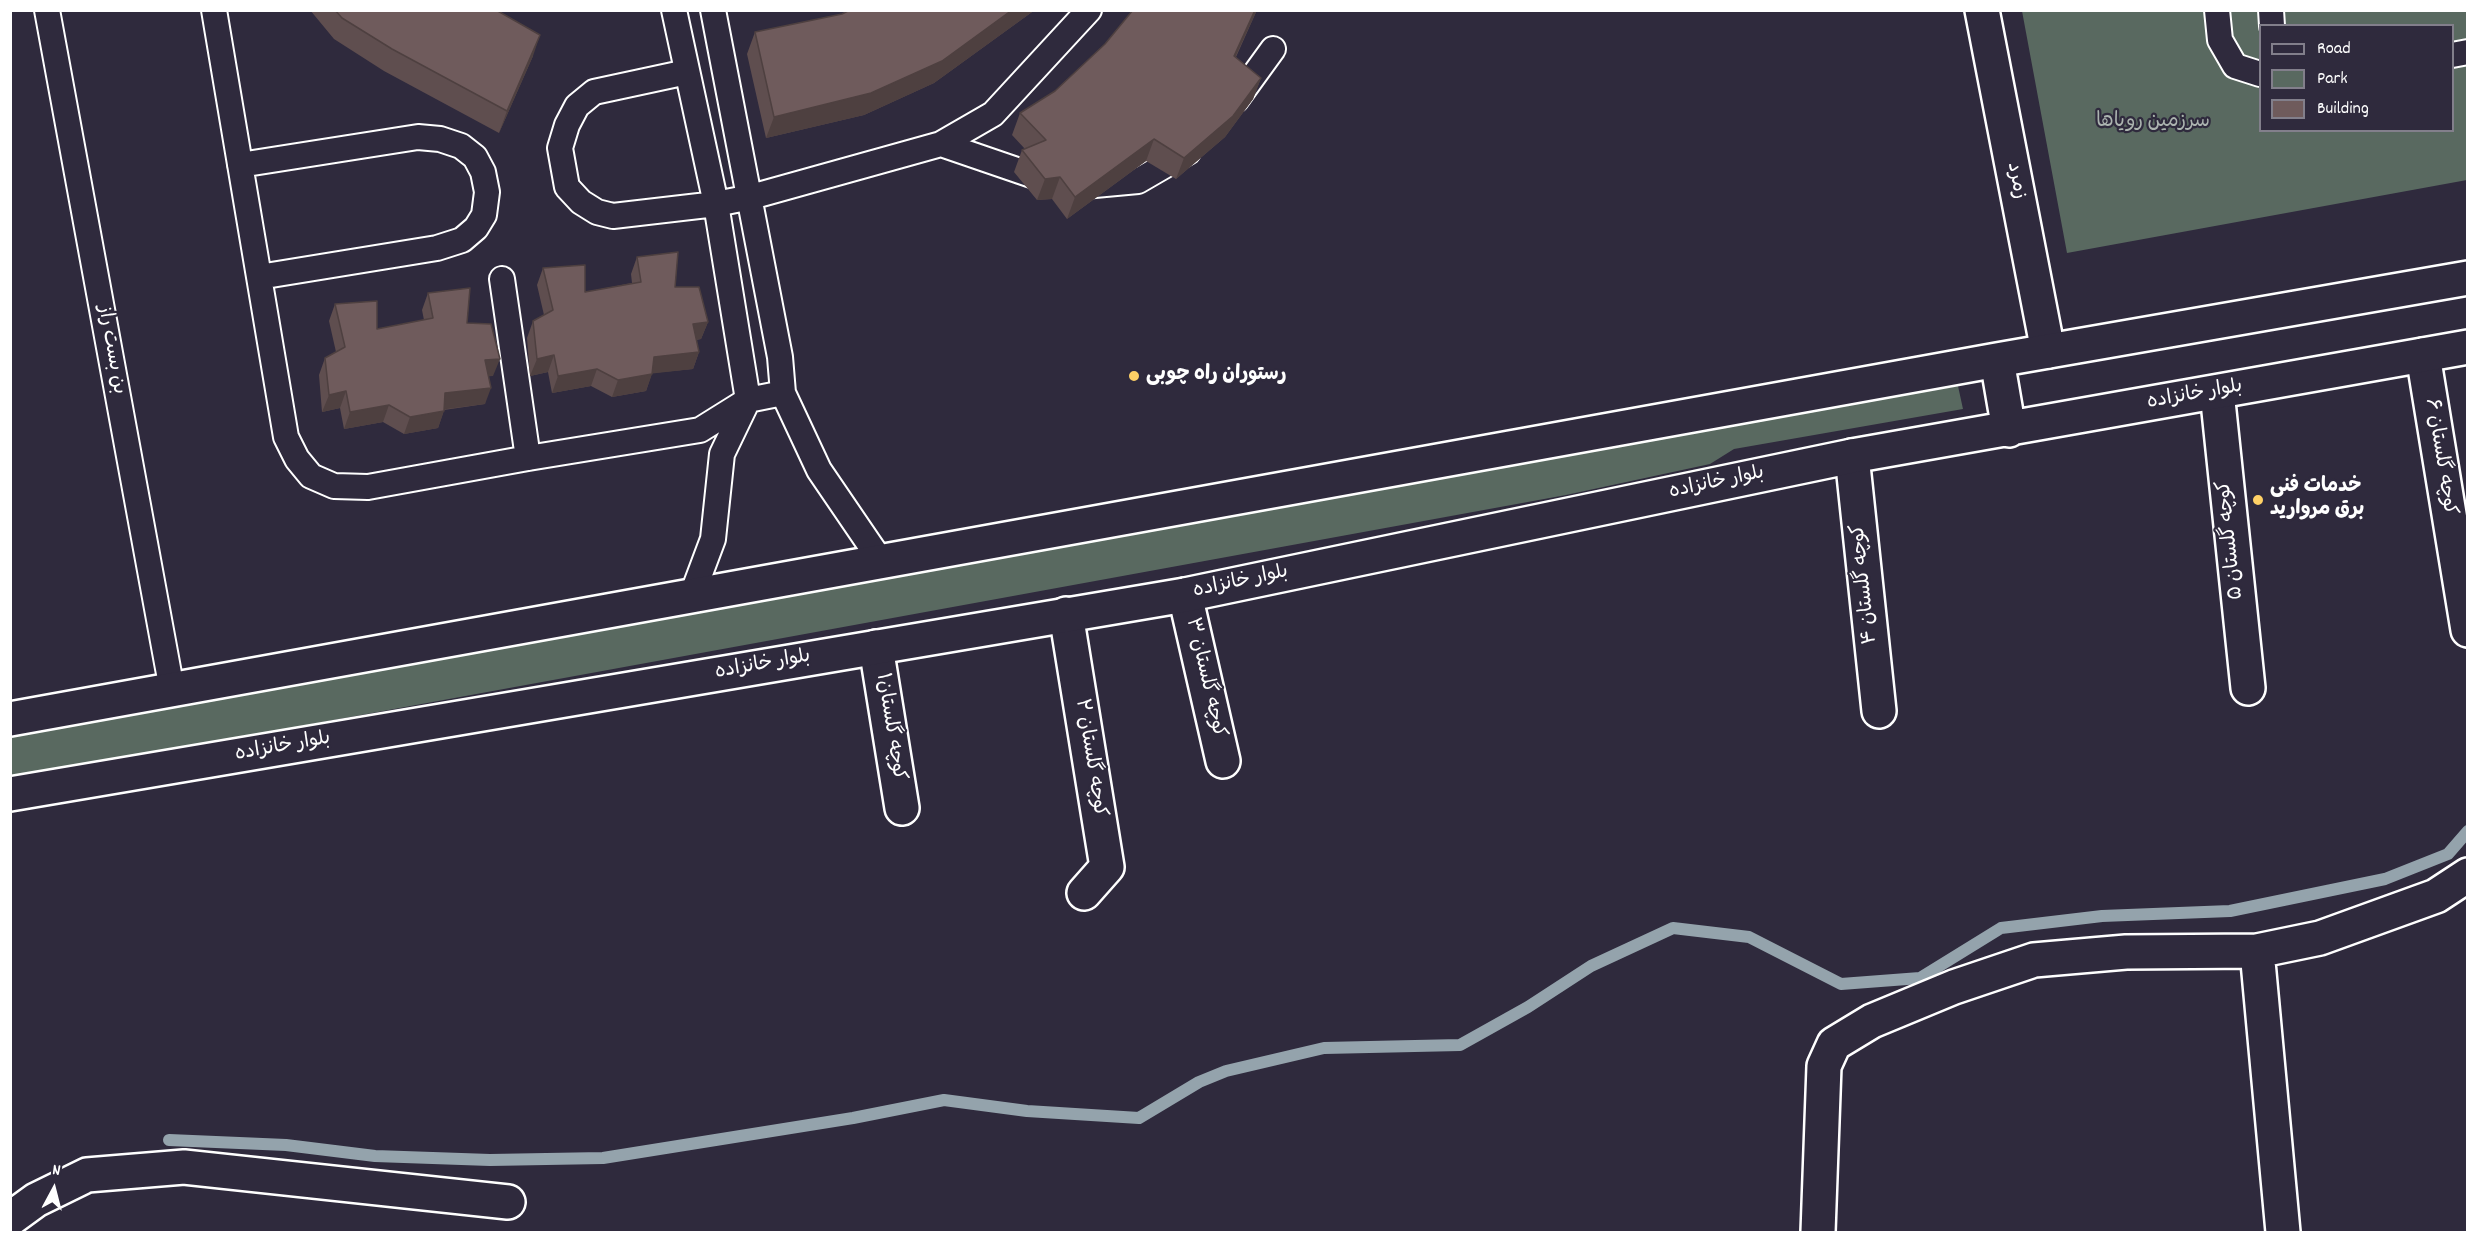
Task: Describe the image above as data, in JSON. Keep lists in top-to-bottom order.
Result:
{
  "streets": {
    "main road": [
      "زمرد",
      "بلوار خانزاده",
      "کوچه گلستان ۶",
      "کوچه گلستان ۵",
      "کوچه گلستان ۴",
      "کوچه گلستان ۳",
      "کوچه گلستان۱",
      "کوچه گلستان ۲"
    ],
    "lane": ["بن بست راز"]
  },
  "crossings": [
    ["بلوار خانزاده", "کوچه گلستان ۶"],
    ["بلوار خانزاده", "کوچه گلستان ۵"],
    ["بلوار خانزاده", "کوچه گلستان ۴"],
    ["بلوار خانزاده", "کوچه گلستان ۳"],
    ["بلوار خانزاده", "کوچه گلستان۱"],
    ["بلوار خانزاده", "کوچه گلستان ۲"]
  ],
  "parks": ["سرزمین رویاها"],
  "places": ["رستوران راه چوبی", "خدمات فنی برق مروارید"],
  "legend": ["Road", "Park", "Building"],
  "north": "top"
}
